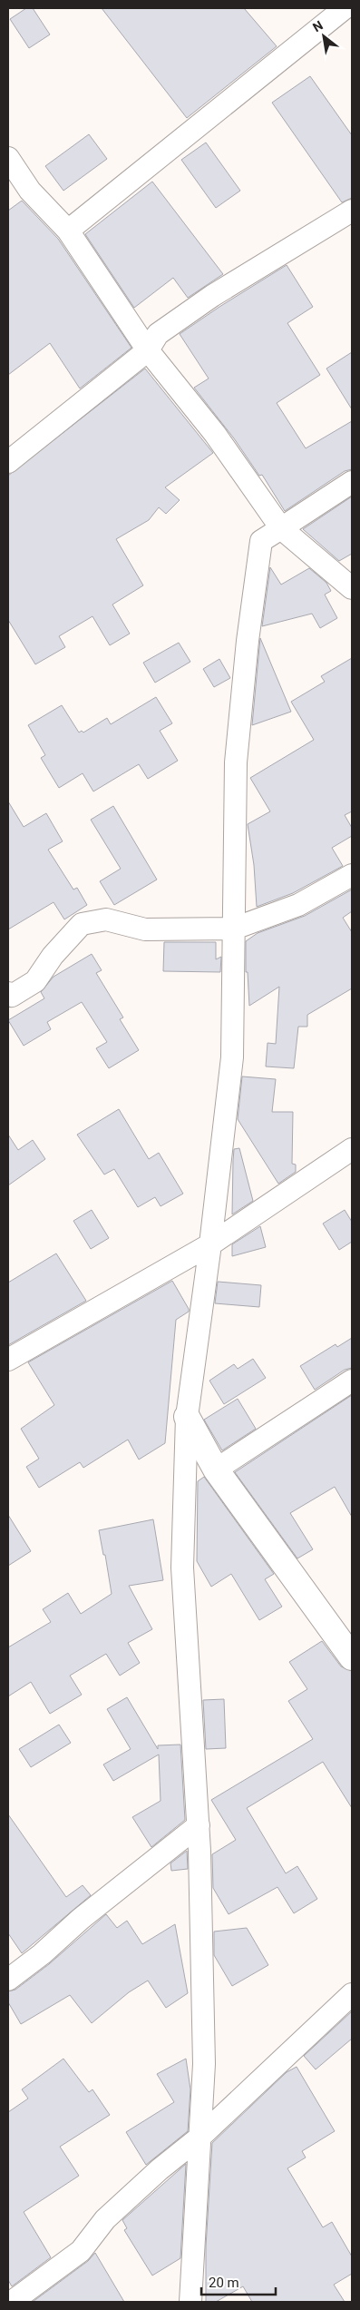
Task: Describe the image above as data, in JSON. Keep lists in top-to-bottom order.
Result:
{
  "scale_bar": "20 m",
  "north": "top left"
}
